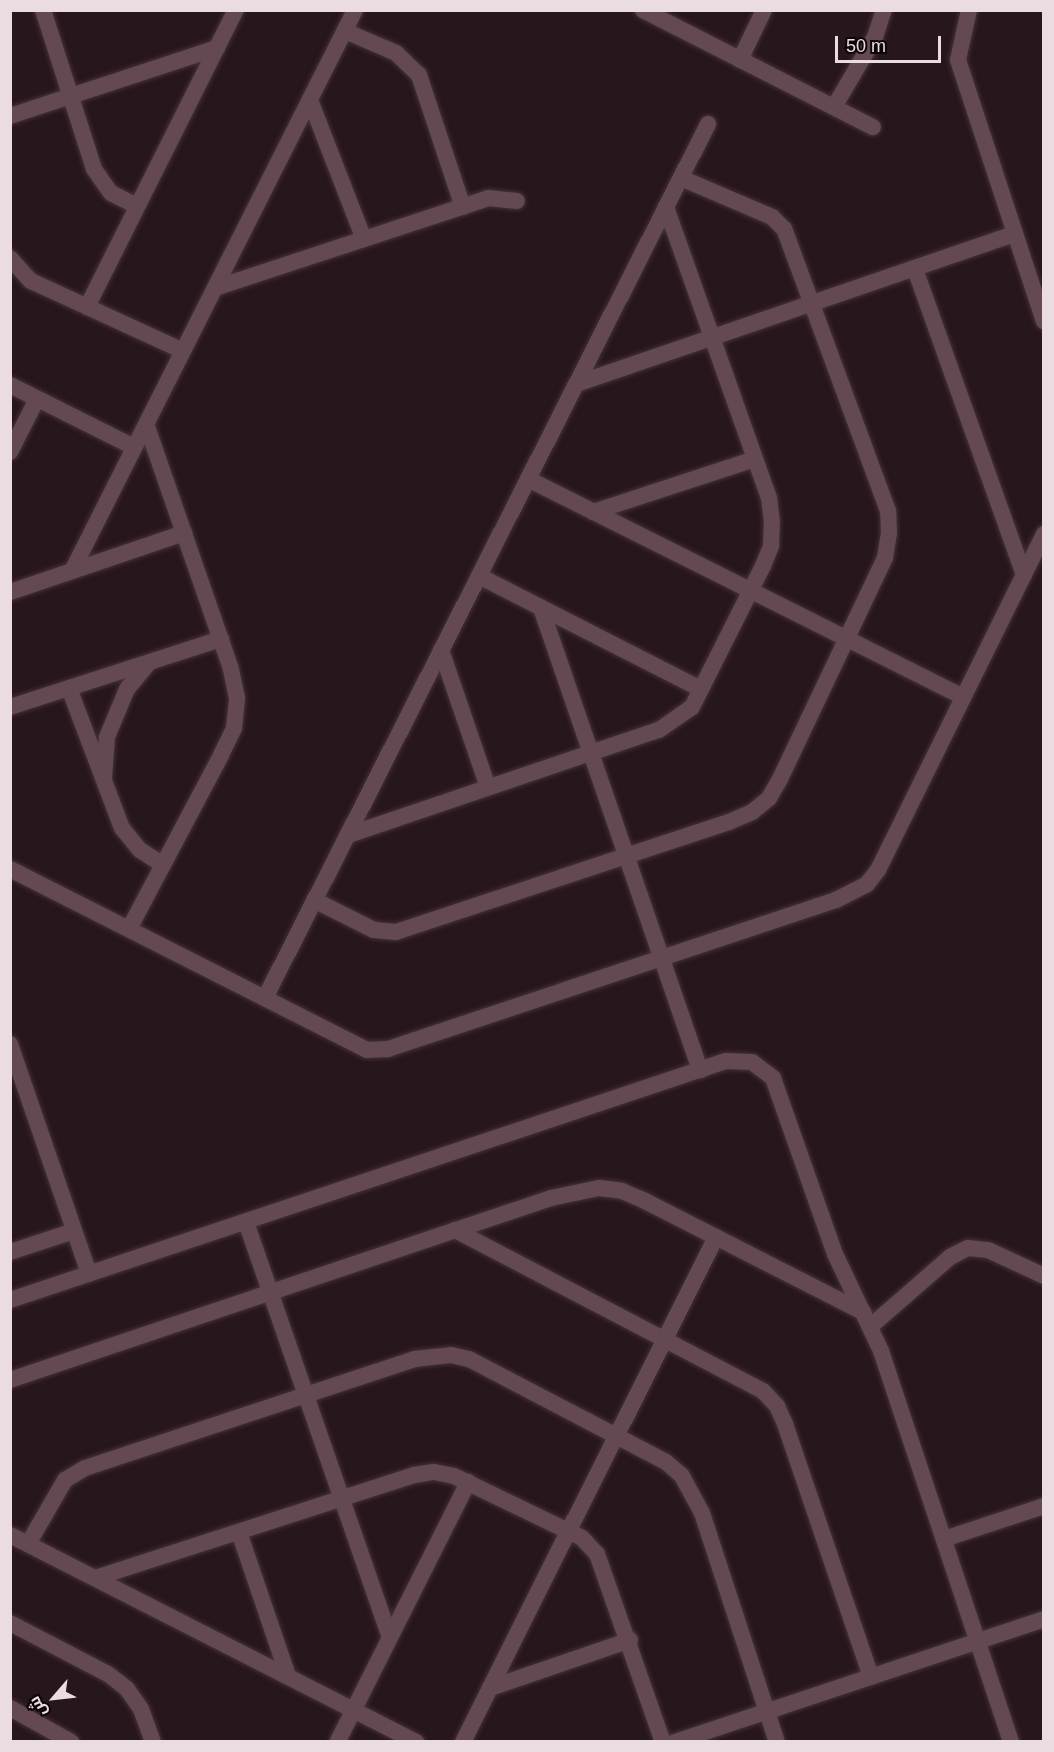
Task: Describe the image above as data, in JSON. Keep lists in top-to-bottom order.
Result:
{
  "scale_bar": "50 m",
  "north": "bottom left"
}
